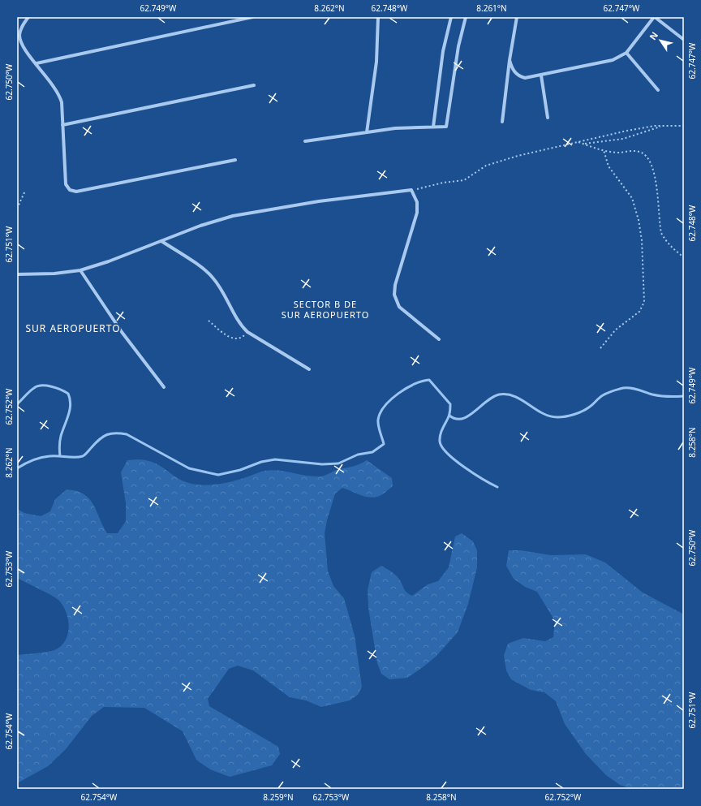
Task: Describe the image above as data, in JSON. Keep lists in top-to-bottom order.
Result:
{
  "districts": ["SECTOR B DE SUR AEROPUERTO", "SUR AEROPUERTO"],
  "north": "top left",
  "coordinates": [
    "62.749°W",
    "8.262°N",
    "62.748°W",
    "8.261°N",
    "62.747°W",
    "62.750°W",
    "62.751°W",
    "62.752°W",
    "8.258°N",
    "62.753°W",
    "62.754°W",
    "8.259°N"
  ]
}
